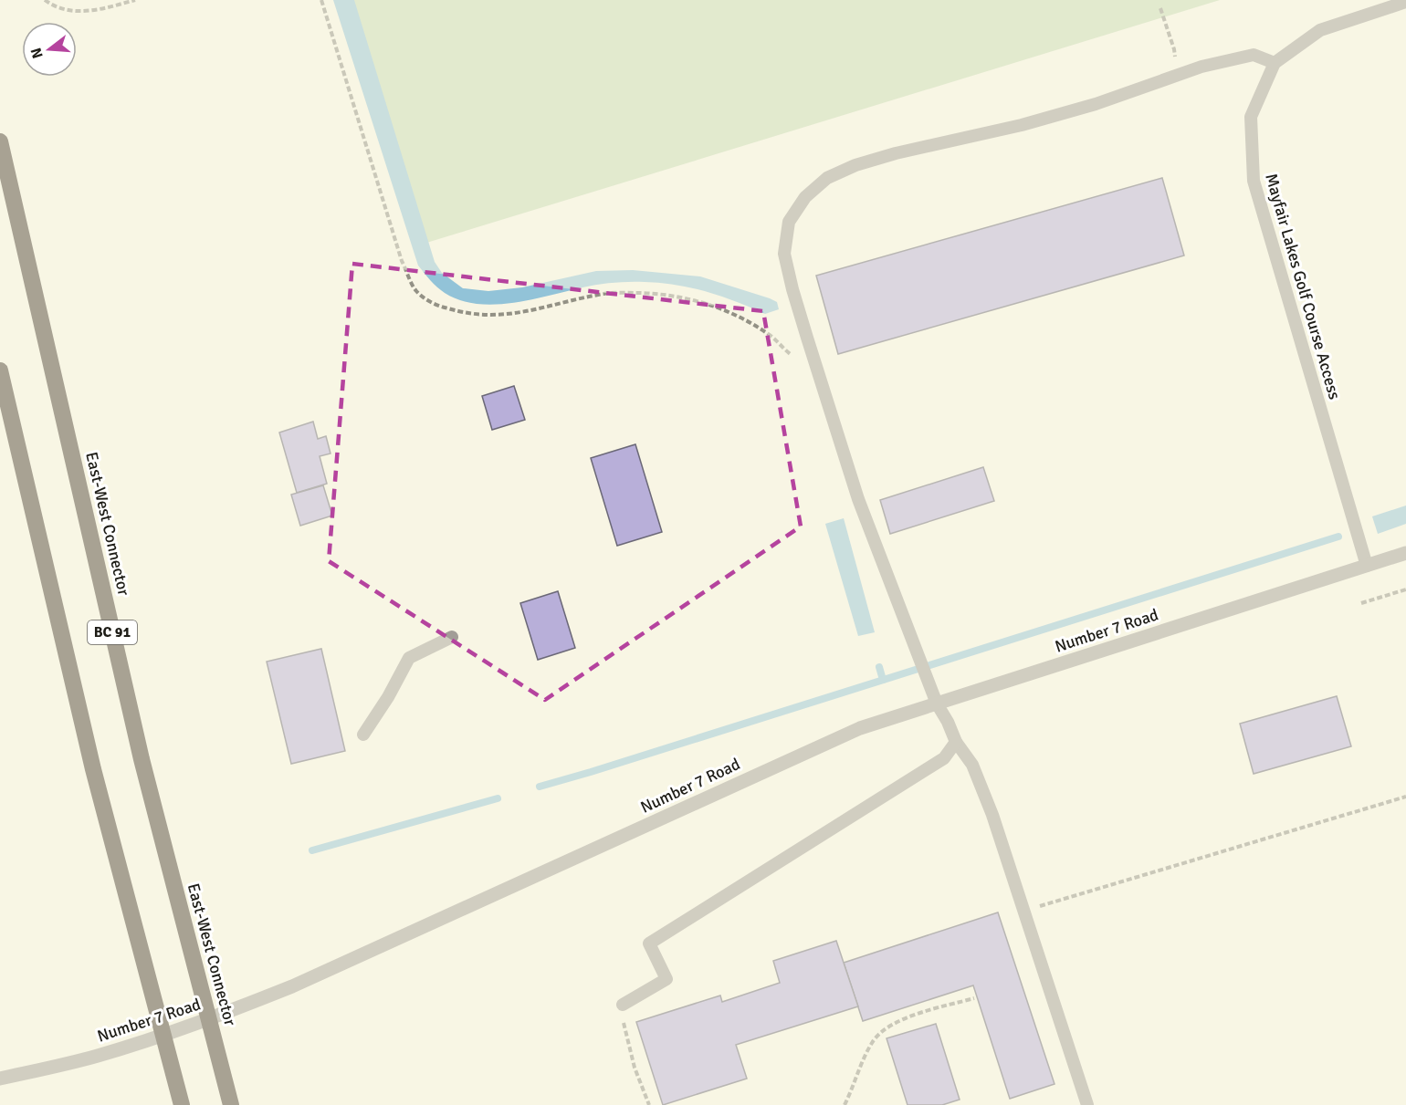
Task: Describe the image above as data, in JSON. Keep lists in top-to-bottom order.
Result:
{
  "streets": {
    "highway": ["East-West Connector", "BC 91"],
    "street": ["Number 7 Road"],
    "lane": ["Mayfair Lakes Golf Course Access"]
  },
  "crossings": [
    ["Mayfair Lakes Golf Course Access", "Number 7 Road"]
  ],
  "north": "left"
}
